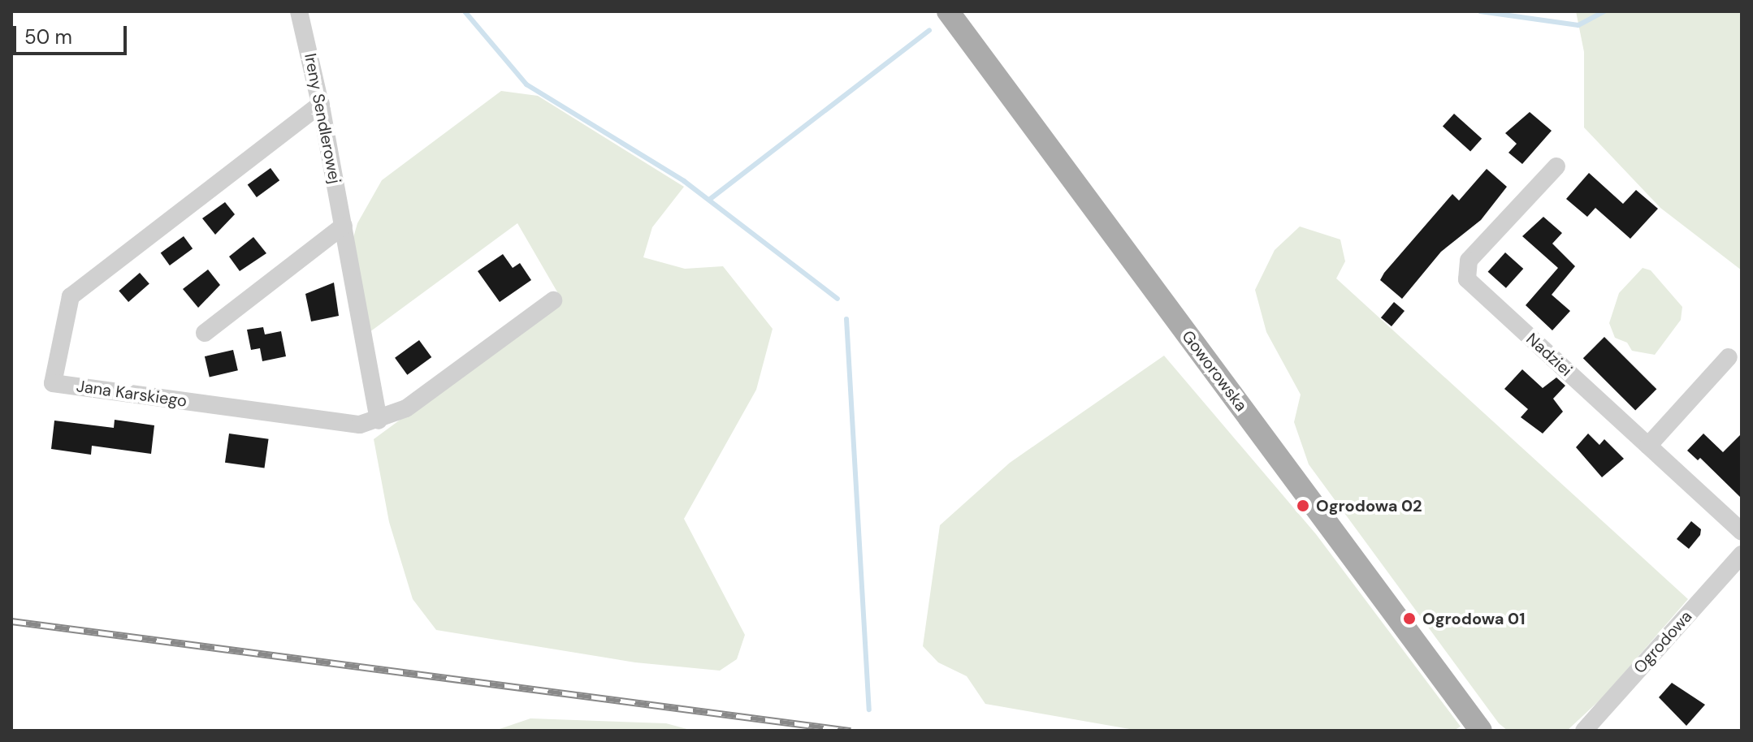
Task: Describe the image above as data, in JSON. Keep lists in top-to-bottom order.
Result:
{
  "streets": {
    "main road": ["Goworowska"],
    "street": [
      "Ireny Sendlerowej",
      "Nadziei",
      "Jana Karskiego",
      "Ogrodowa"
    ]
  },
  "crossings": [
    ["Ireny Sendlerowej", "Jana Karskiego"]
  ],
  "places": ["Ogrodowa 02", "Ogrodowa 01"],
  "scale_bar": "50 m"
}
